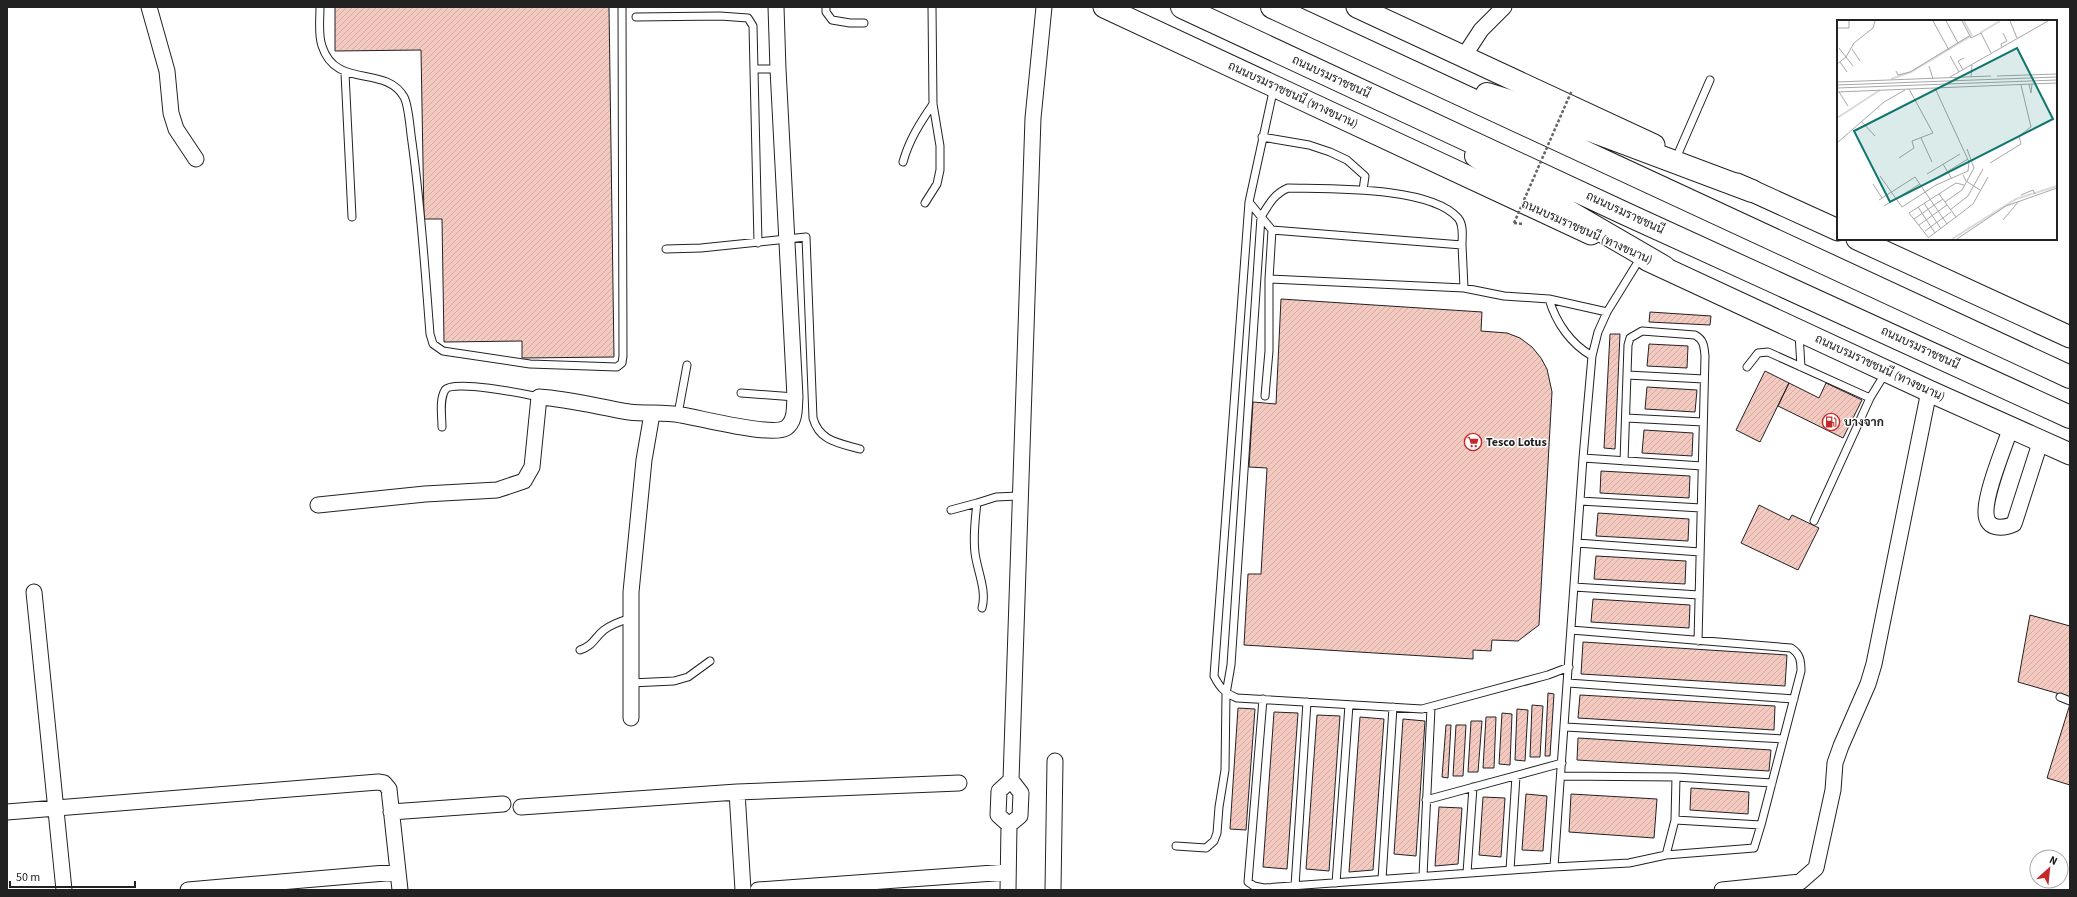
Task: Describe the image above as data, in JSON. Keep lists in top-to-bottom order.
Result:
{
  "streets": {
    "highway": ["ถนนบรมราชชนนี"],
    "main road": ["ถนนบรมราชชนนี (ทางขนาน)"]
  },
  "places": {
    "fuel station": ["บางจาก"],
    "supermarket": ["Tesco Lotus"]
  },
  "scale_bar": "50 m",
  "north": "top right"
}
